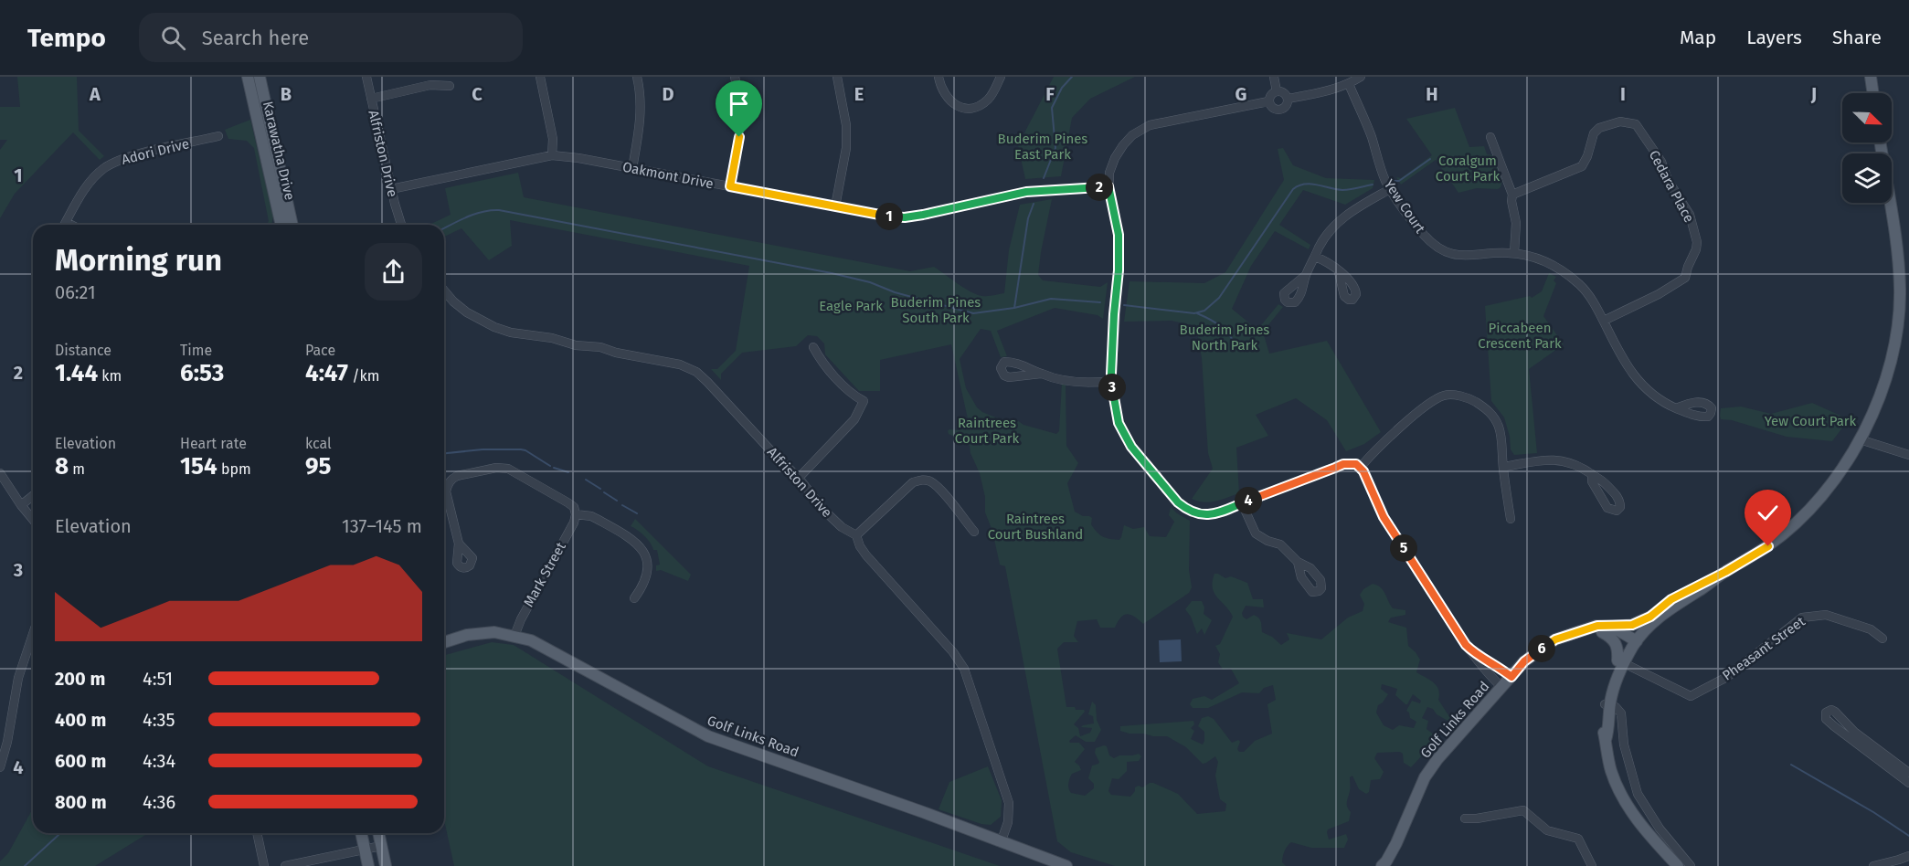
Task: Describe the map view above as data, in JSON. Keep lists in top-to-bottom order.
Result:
{
  "streets": {
    "main road": ["Karawatha Drive", "Golf Links Road"],
    "street": [
      "Adori Drive",
      "Alfriston Drive",
      "Oakmont Drive",
      "Cedara Place",
      "Yew Court",
      "Mark Street",
      "Pheasant Street"
    ]
  },
  "crossings": [
    ["Alfriston Drive", "Oakmont Drive"],
    ["Alfriston Drive", "Golf Links Road"],
    ["Cedara Place", "Yew Court"],
    ["Mark Street", "Golf Links Road"]
  ],
  "parks": [
    "Buderim Pines East Park",
    "Coralgum Court Park",
    "Buderim Pines South Park",
    "Eagle Park",
    "Piccabeen Crescent Park",
    "Buderim Pines North Park",
    "Yew Court Park",
    "Raintrees Court Park",
    "Raintrees Court Bushland"
  ],
  "north": "bottom right",
  "page": {
    "header": "Tempo",
    "search": "Search here",
    "nav": ["Map", "Layers", "Share"],
    "pins": [
      "2",
      "1",
      "3",
      "4",
      "5",
      "6"
    ],
    "heading": ["Morning run", "06:21"],
    "stats": [
      ["Distance", "1.44 km"],
      ["Time", "6:53"],
      ["Pace", "4:47 /km"],
      ["Elevation", "8 m"],
      ["Heart rate", "154 bpm"],
      ["kcal", "95"]
    ],
    "chart": ["Elevation", "137–145 m"],
    "list": [
      {
        "name": "200 m",
        "note": "4:51"
      },
      {
        "name": "400 m",
        "note": "4:35"
      },
      {
        "name": "600 m",
        "note": "4:34"
      },
      {
        "name": "800 m",
        "note": "4:36"
      }
    ]
  },
  "grid": {
    "columns": [
      "A",
      "B",
      "C",
      "D",
      "E",
      "F",
      "G",
      "H",
      "I",
      "J"
    ],
    "rows": [
      "1",
      "2",
      "3",
      "4"
    ]
  }
}
